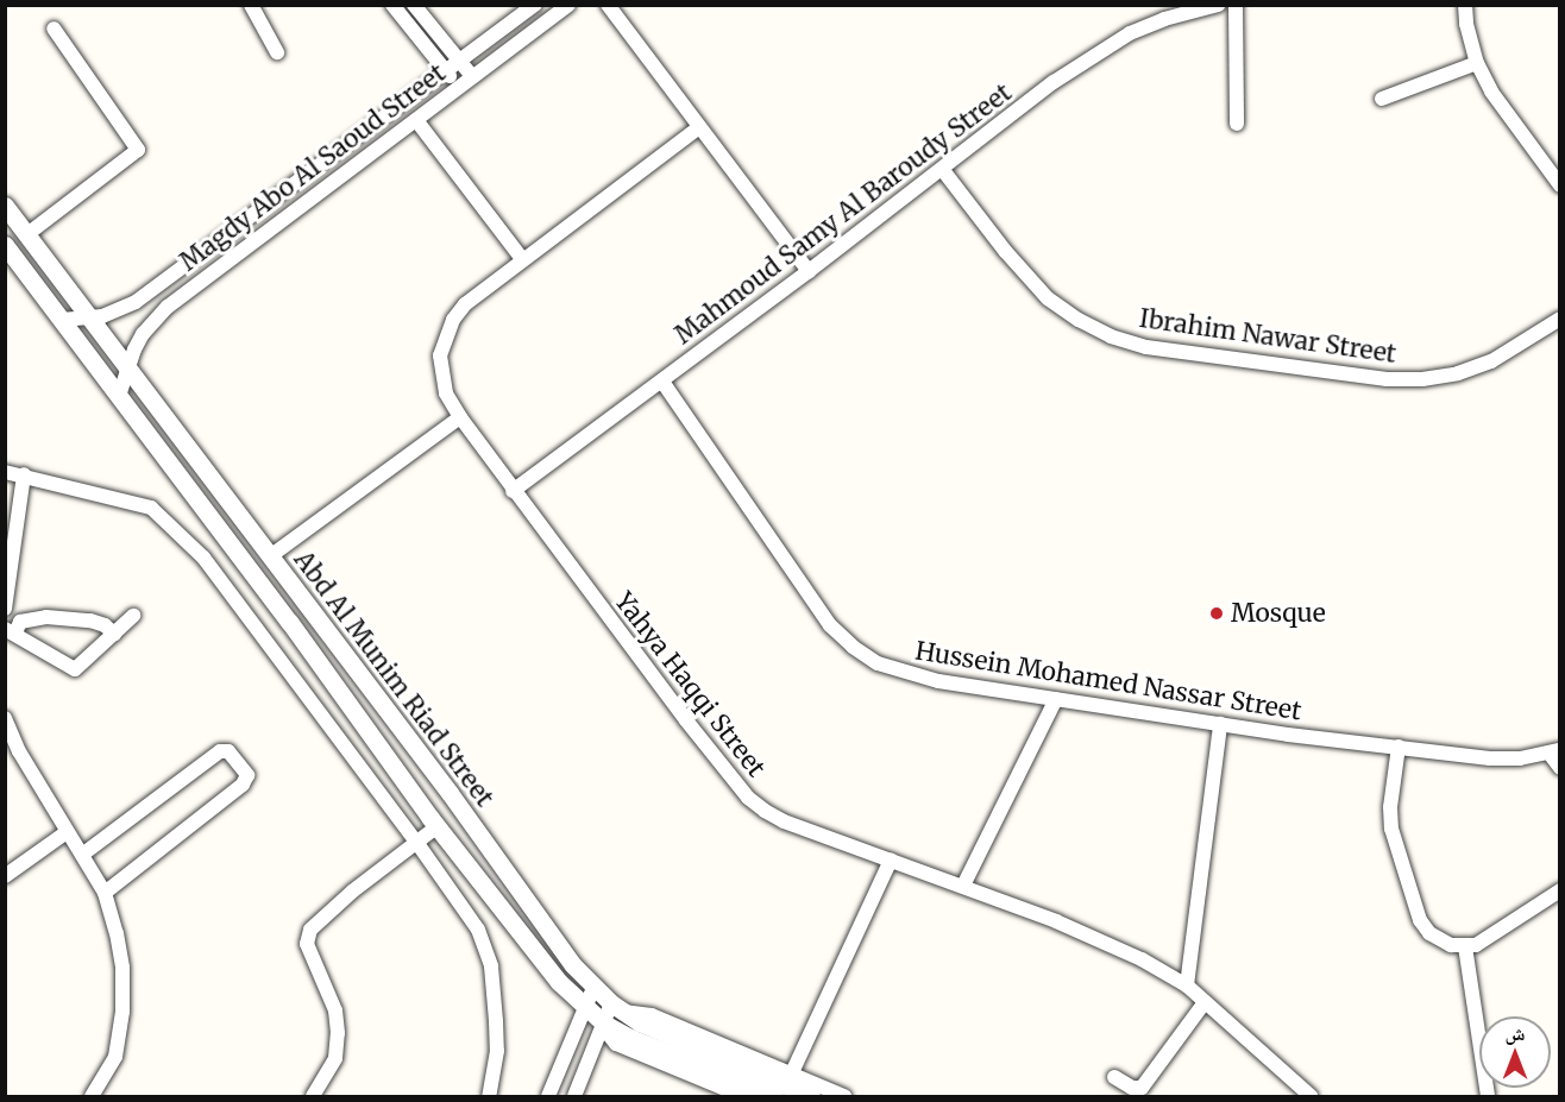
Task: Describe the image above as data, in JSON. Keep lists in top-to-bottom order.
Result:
{
  "streets": {
    "street": [
      "Magdy Abo Al Saoud Street",
      "Mahmoud Samy Al Baroudy Street",
      "Ibrahim Nawar Street",
      "Abd Al Munim Riad Street",
      "Hussein Mohamed Nassar Street",
      "Yahya Haqqi Street"
    ]
  },
  "crossings": [
    ["Magdy Abo Al Saoud Street", "Abd Al Munim Riad Street"],
    ["Mahmoud Samy Al Baroudy Street", "Ibrahim Nawar Street"],
    ["Mahmoud Samy Al Baroudy Street", "Hussein Mohamed Nassar Street"],
    ["Mahmoud Samy Al Baroudy Street", "Yahya Haqqi Street"]
  ],
  "places": ["Mosque"],
  "north": "top"
}
